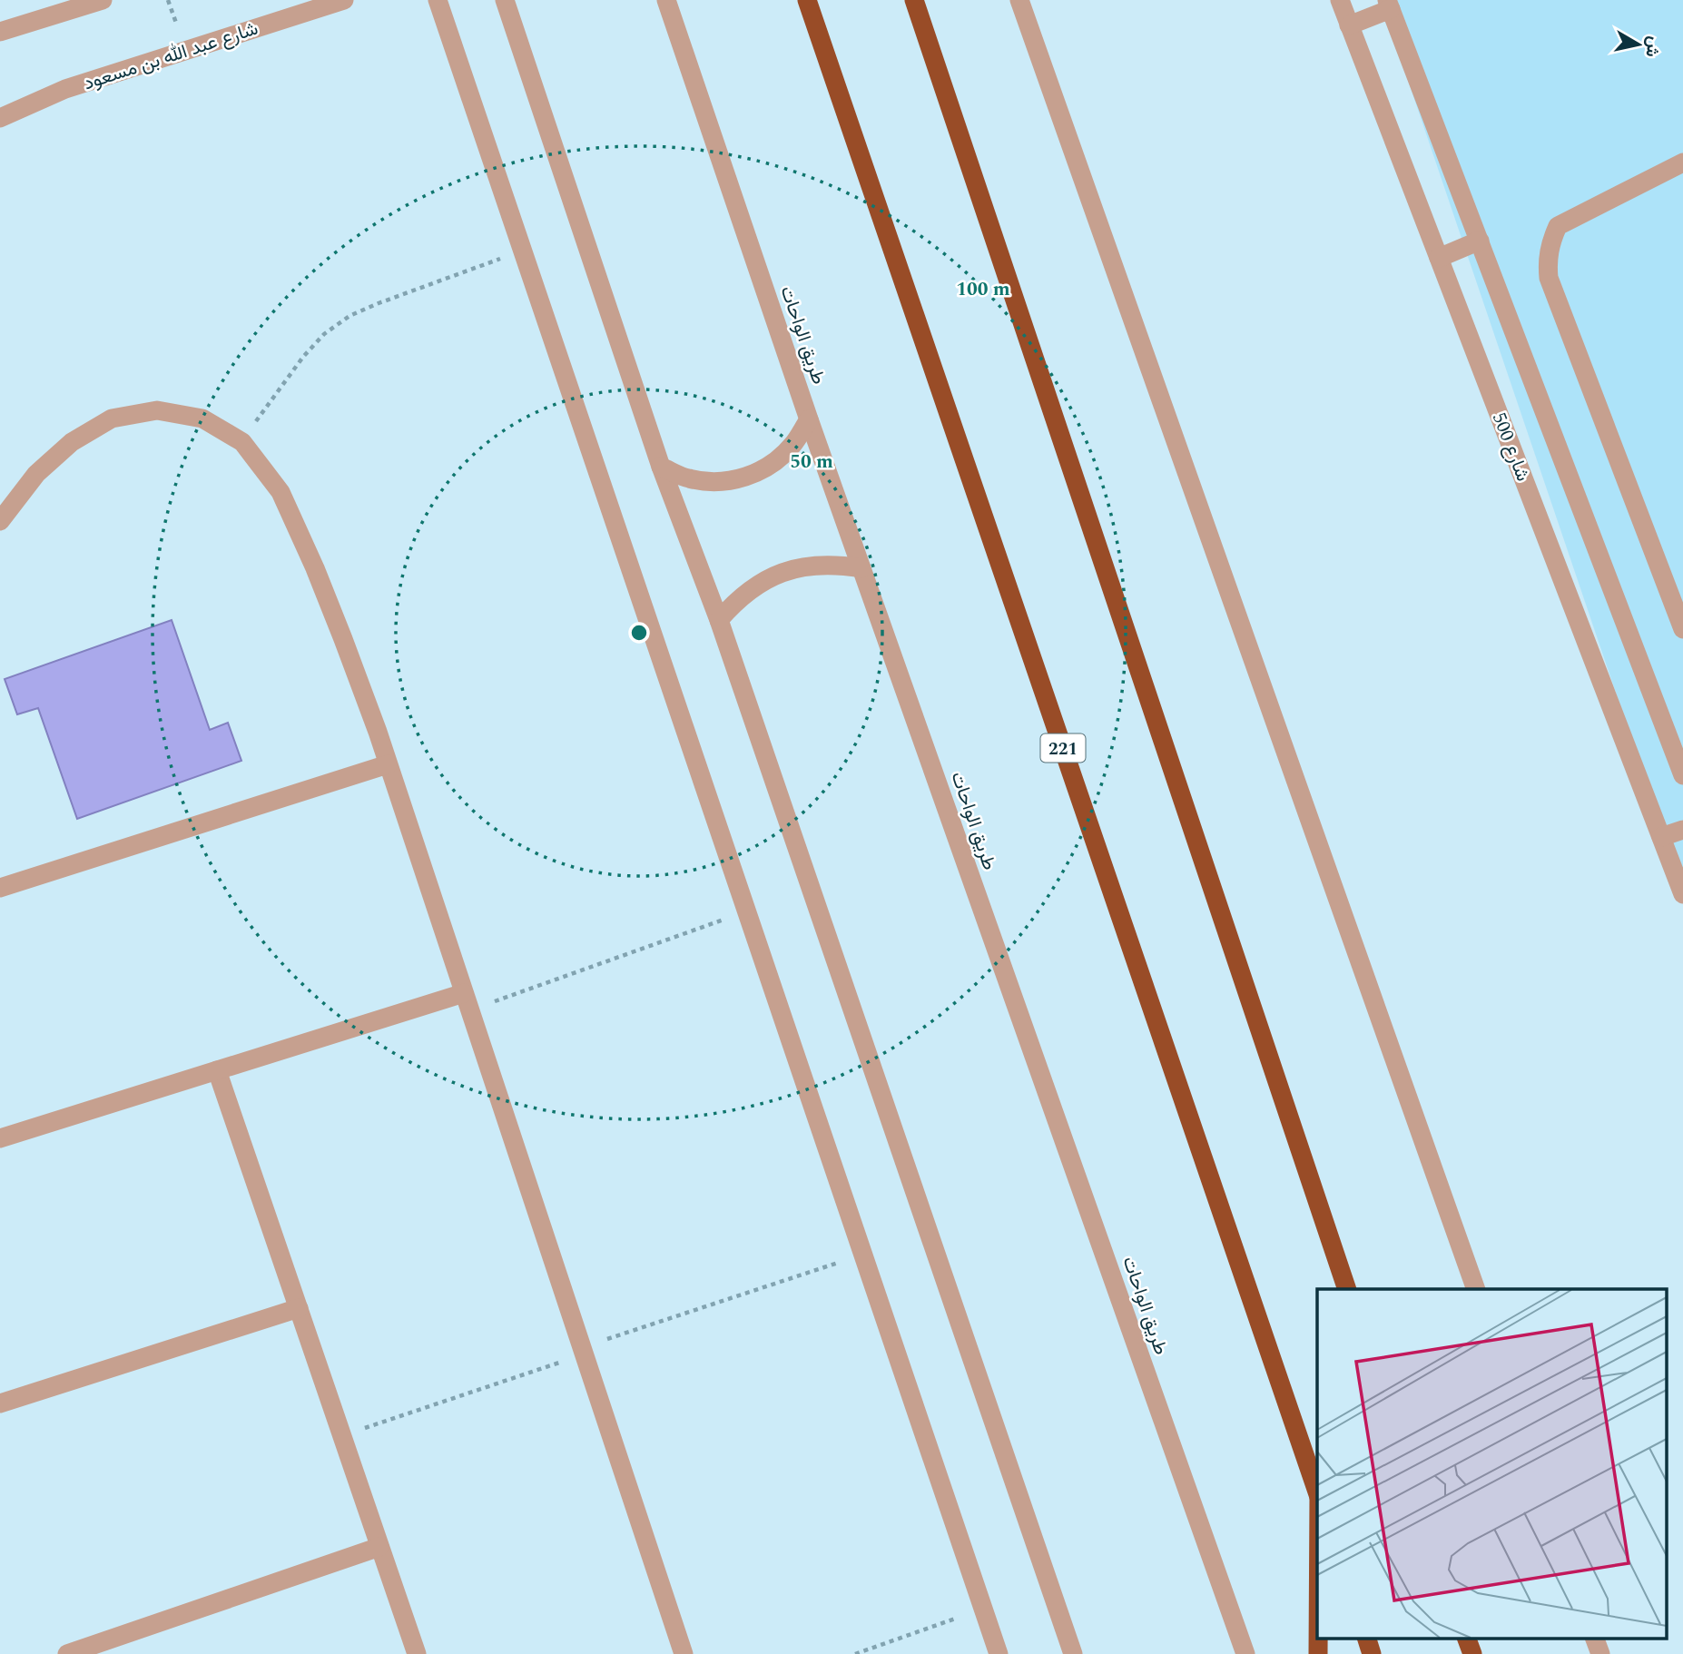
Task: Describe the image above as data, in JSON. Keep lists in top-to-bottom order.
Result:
{
  "streets": {
    "highway": ["221"],
    "street": ["شارع عبد الله بن مسعود", "طريق الواحات", "شارع 500"]
  },
  "north": "right",
  "rings": ["100 m", "50 m"]
}
